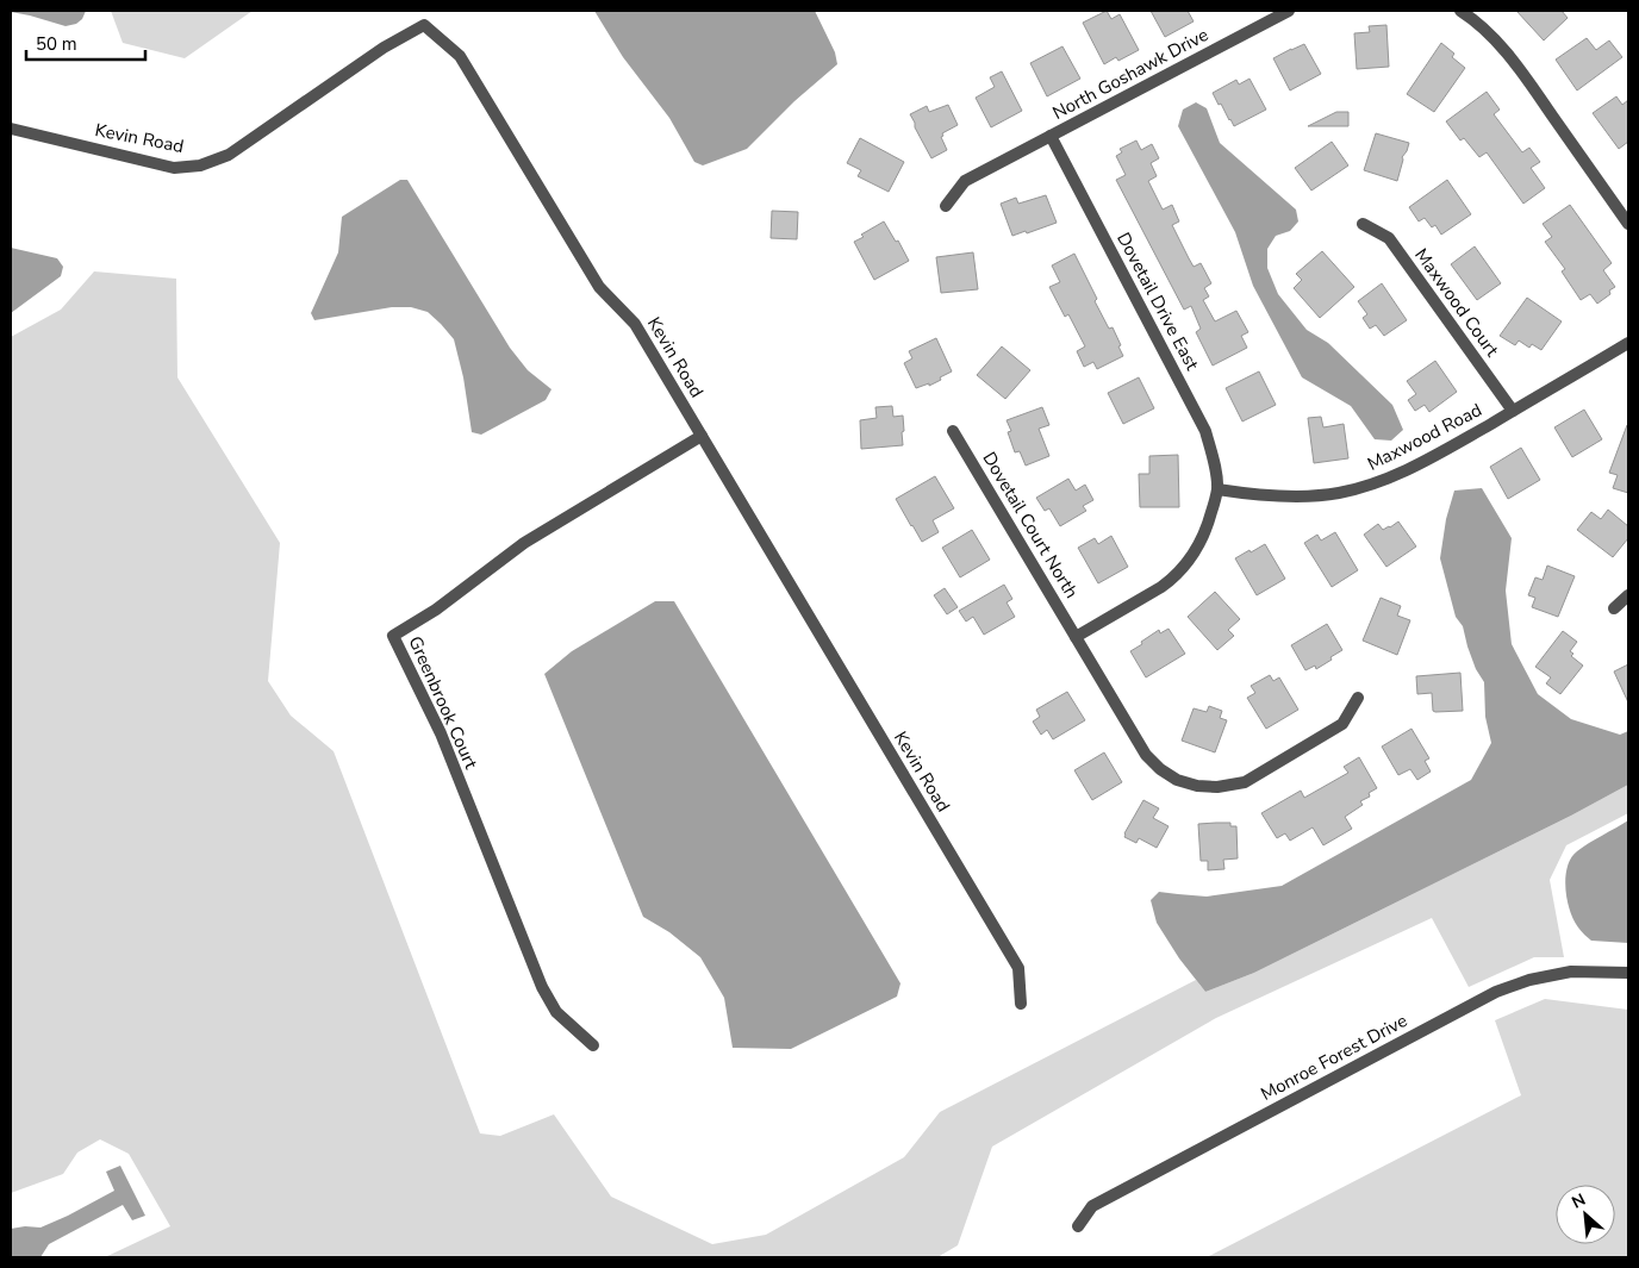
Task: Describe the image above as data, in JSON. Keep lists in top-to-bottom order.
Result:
{
  "streets": {
    "street": [
      "North Goshawk Drive",
      "Kevin Road",
      "Dovetail Drive East",
      "Maxwood Court",
      "Maxwood Road",
      "Dovetail Court North",
      "Greenbrook Court",
      "Monroe Forest Drive"
    ]
  },
  "crossings": [
    ["North Goshawk Drive", "Dovetail Drive East"],
    ["Kevin Road", "Greenbrook Court"],
    ["Dovetail Drive East", "Maxwood Road"],
    ["Maxwood Court", "Maxwood Road"]
  ],
  "scale_bar": "50 m",
  "north": "top left"
}
